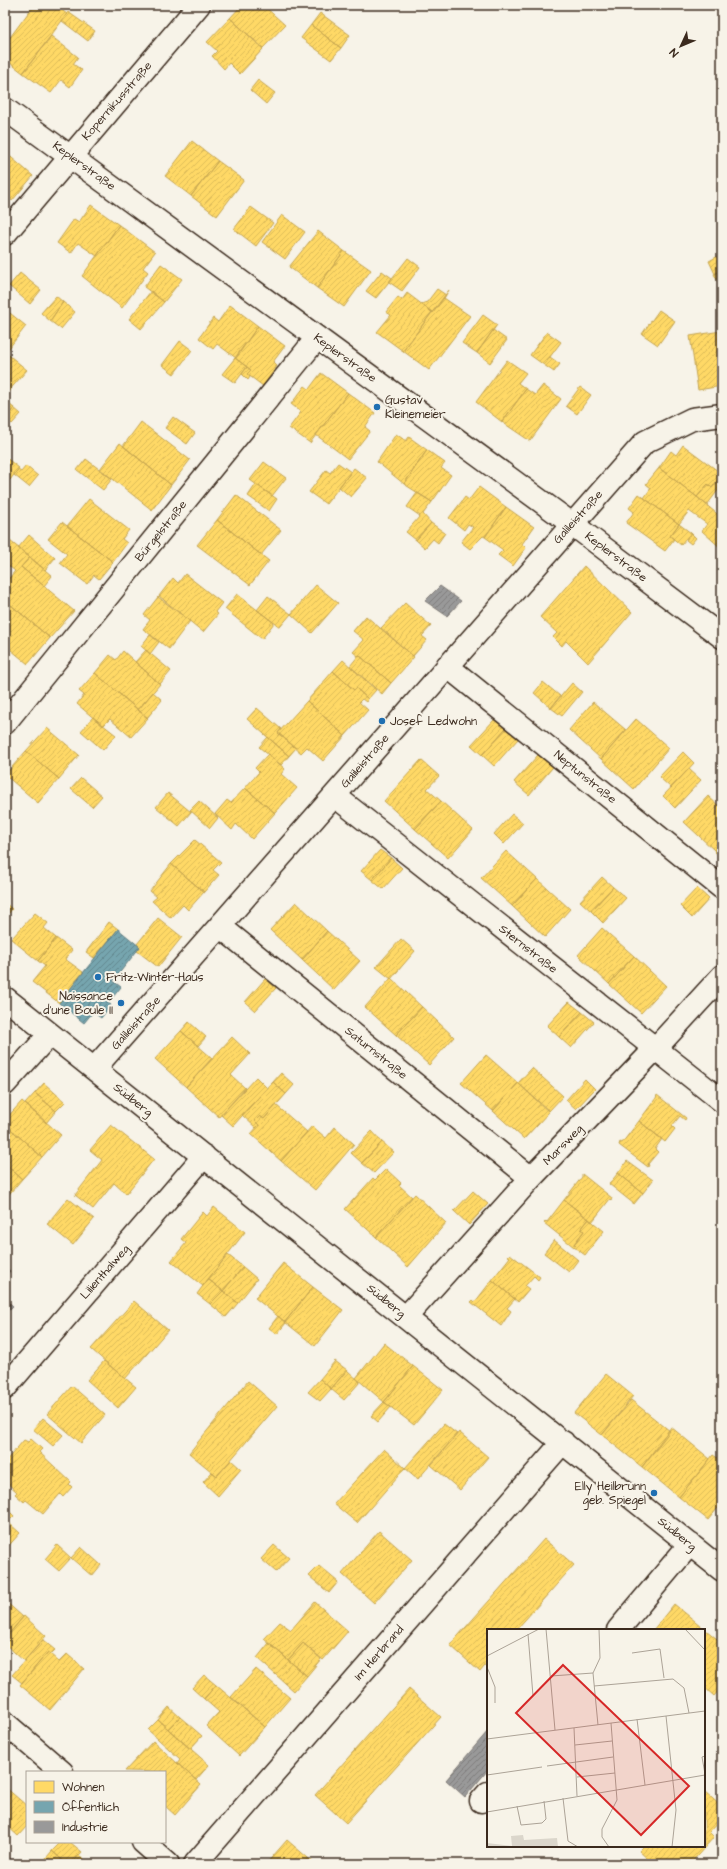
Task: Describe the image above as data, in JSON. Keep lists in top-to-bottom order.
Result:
{
  "streets": {
    "street": [
      "Kopernikusstraße",
      "Keplerstraße",
      "Galileistraße",
      "Bürgelstraße",
      "Neptunstraße",
      "Sternstraße",
      "Saturnstraße",
      "Südberg",
      "Marsweg",
      "Lilienthalweg",
      "Im Herbrand"
    ]
  },
  "crossings": [
    ["Kopernikusstraße", "Keplerstraße"],
    ["Keplerstraße", "Galileistraße"],
    ["Keplerstraße", "Bürgelstraße"],
    ["Galileistraße", "Neptunstraße"],
    ["Galileistraße", "Sternstraße"],
    ["Galileistraße", "Saturnstraße"],
    ["Galileistraße", "Südberg"],
    ["Sternstraße", "Marsweg"],
    ["Saturnstraße", "Marsweg"],
    ["Südberg", "Marsweg"],
    ["Südberg", "Lilienthalweg"],
    ["Südberg", "Im Herbrand"]
  ],
  "places": [
    "Gustav Kleinemeier",
    "Josef Ledwohn",
    "Fritz-Winter-Haus",
    "Naissance d'une Boule II",
    "Elly Heilbrunn geb. Spiegel"
  ],
  "legend": ["Wohnen", "Öffentlich", "Industrie"],
  "north": "bottom left"
}
